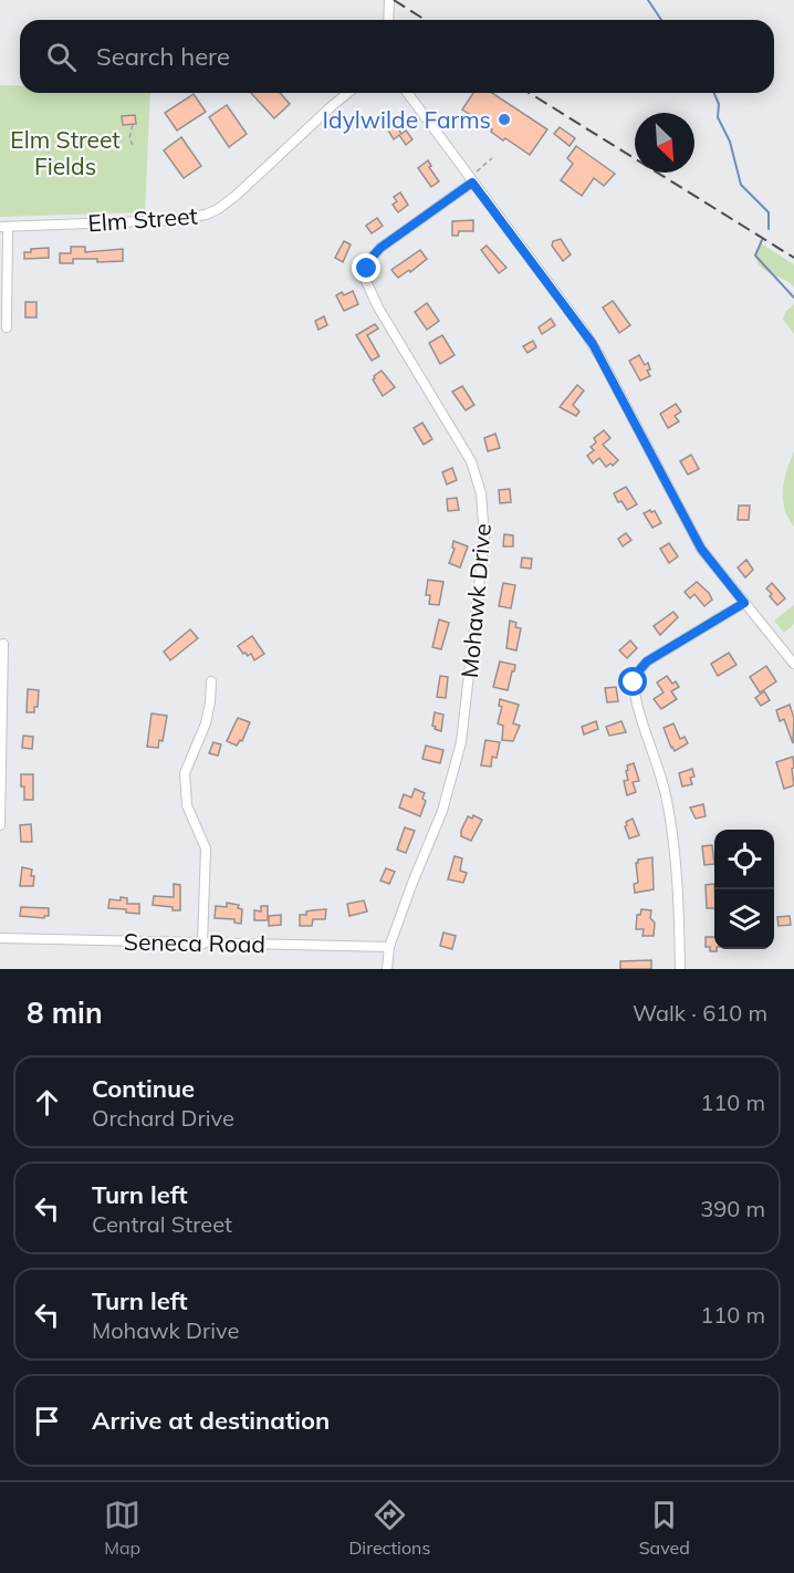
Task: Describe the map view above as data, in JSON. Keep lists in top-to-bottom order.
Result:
{
  "streets": {
    "street": ["Elm Street", "Mohawk Drive", "Seneca Road"]
  },
  "crossings": [
    ["Mohawk Drive", "Seneca Road"]
  ],
  "parks": ["Elm Street Fields"],
  "places": ["Idylwilde Farms"],
  "north": "bottom right",
  "page": {
    "search": "Search here",
    "heading": ["8 min", "Walk · 610 m"],
    "list": [
      ["Continue", "Orchard Drive", "110 m"],
      ["Turn left", "Central Street", "390 m"],
      ["Turn left", "Mohawk Drive", "110 m"],
      "Arrive at destination"
    ],
    "nav": ["Map", "Directions", "Saved"]
  }
}
